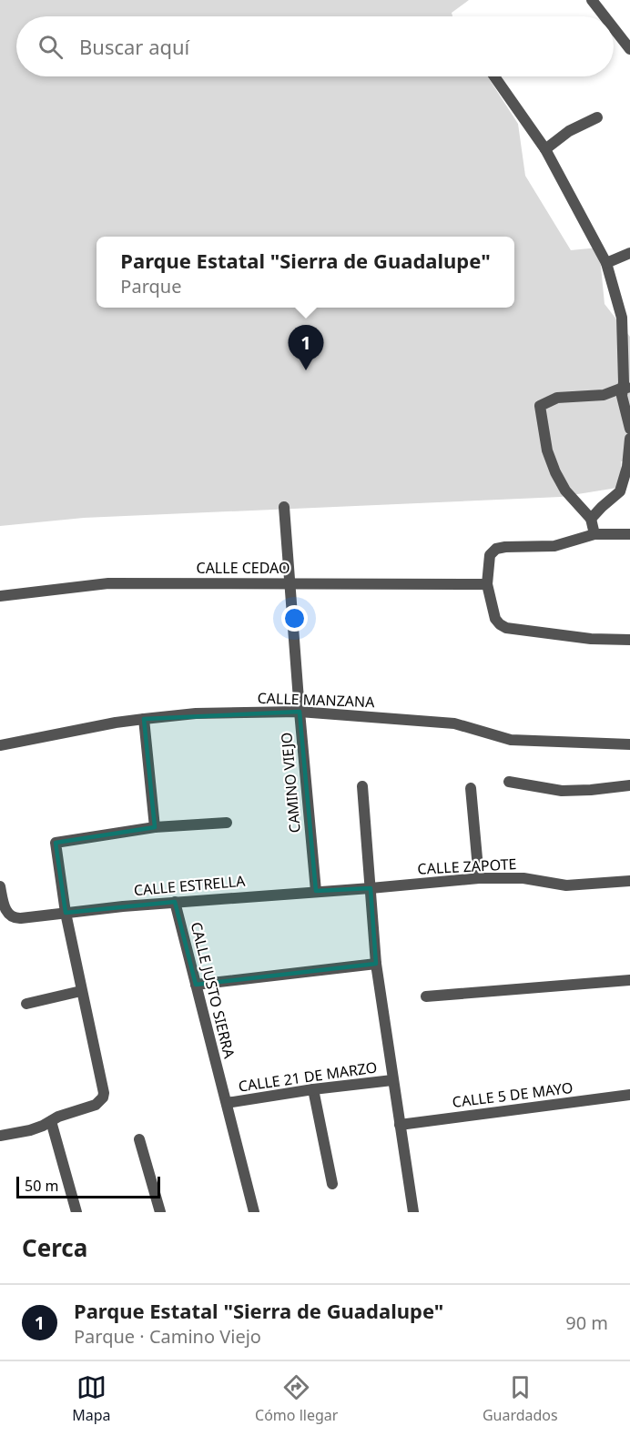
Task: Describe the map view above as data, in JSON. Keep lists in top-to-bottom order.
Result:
{
  "streets": {
    "street": [
      "CALLE CEDAO",
      "CALLE MANZANA",
      "CAMINO VIEJO",
      "CALLE ZAPOTE",
      "CALLE ESTRELLA",
      "CALLE JUSTO SIERRA",
      "CALLE 21 DE MARZO",
      "CALLE 5 DE MAYO"
    ]
  },
  "crossings": [
    ["CALLE CEDAO", "CAMINO VIEJO"],
    ["CALLE MANZANA", "CAMINO VIEJO"],
    ["CAMINO VIEJO", "CALLE ESTRELLA"],
    ["CALLE ZAPOTE", "CALLE ESTRELLA"],
    ["CALLE ESTRELLA", "CALLE JUSTO SIERRA"],
    ["CALLE JUSTO SIERRA", "CALLE 21 DE MARZO"]
  ],
  "scale_bar": "50 m",
  "page": {
    "search": "Buscar aquí",
    "popup": ["Parque Estatal \"Sierra de Guadalupe\"", "Parque"],
    "pins": "1",
    "scale": "50 m",
    "heading": "Cerca",
    "list": [
      {
        "mark": "1",
        "name": "Parque Estatal \"Sierra de Guadalupe\"",
        "note": "Parque · Camino Viejo",
        "value": "90 m"
      }
    ],
    "nav": ["Mapa", "Cómo llegar", "Guardados"]
  }
}
